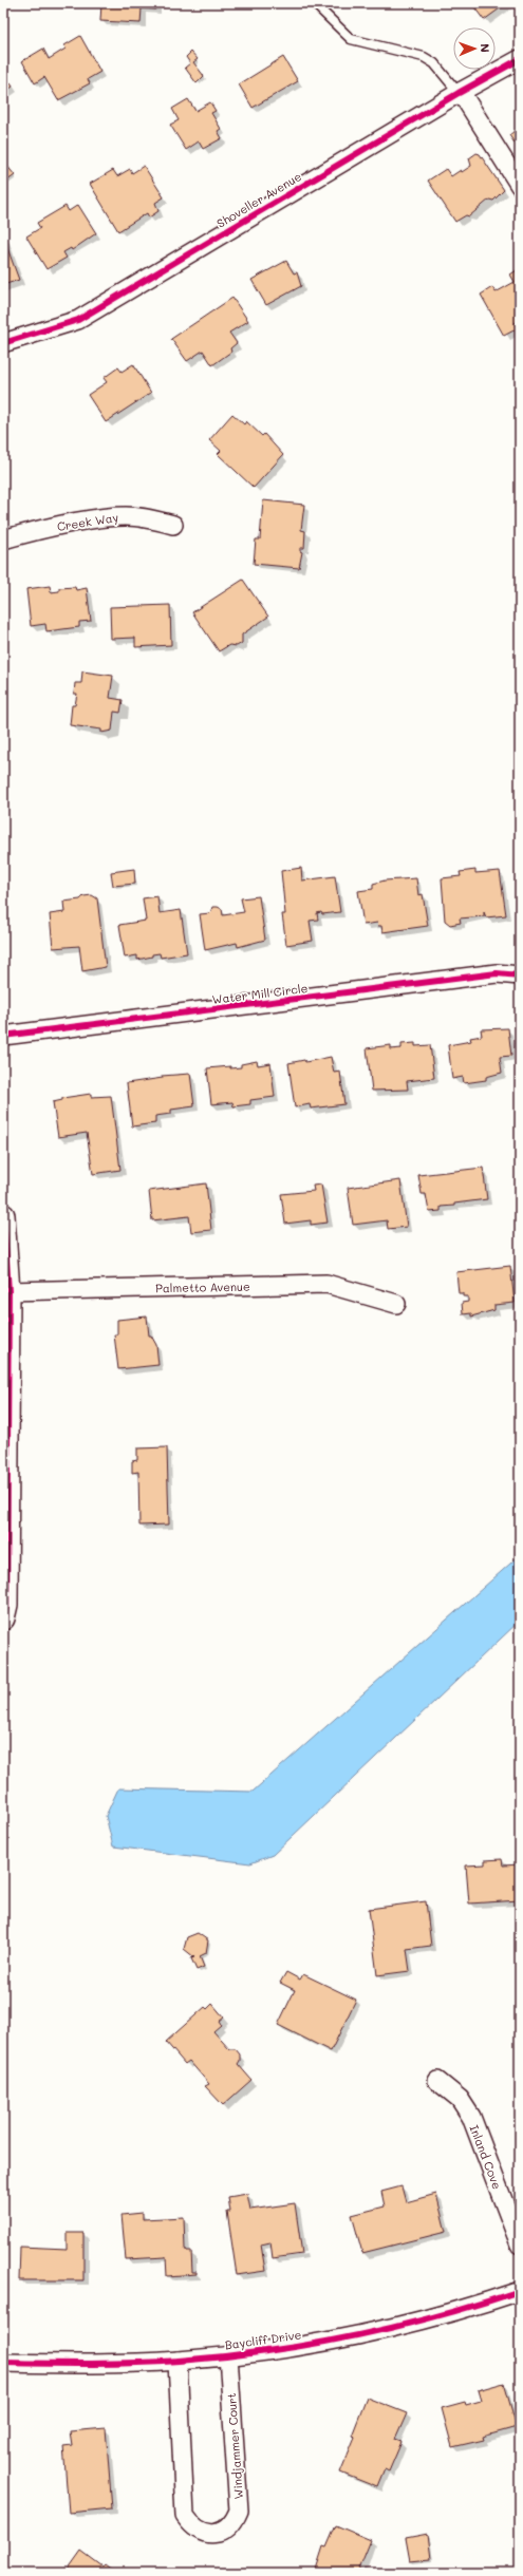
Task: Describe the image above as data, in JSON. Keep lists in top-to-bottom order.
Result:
{
  "streets": {
    "street": [
      "Shoveller Avenue",
      "Creek Way",
      "Water Mill Circle",
      "Palmetto Avenue",
      "Inland Cove",
      "Baycliff Drive",
      "Windjammer Court"
    ]
  },
  "crossings": [
    ["Baycliff Drive", "Windjammer Court"]
  ],
  "north": "right"
}
